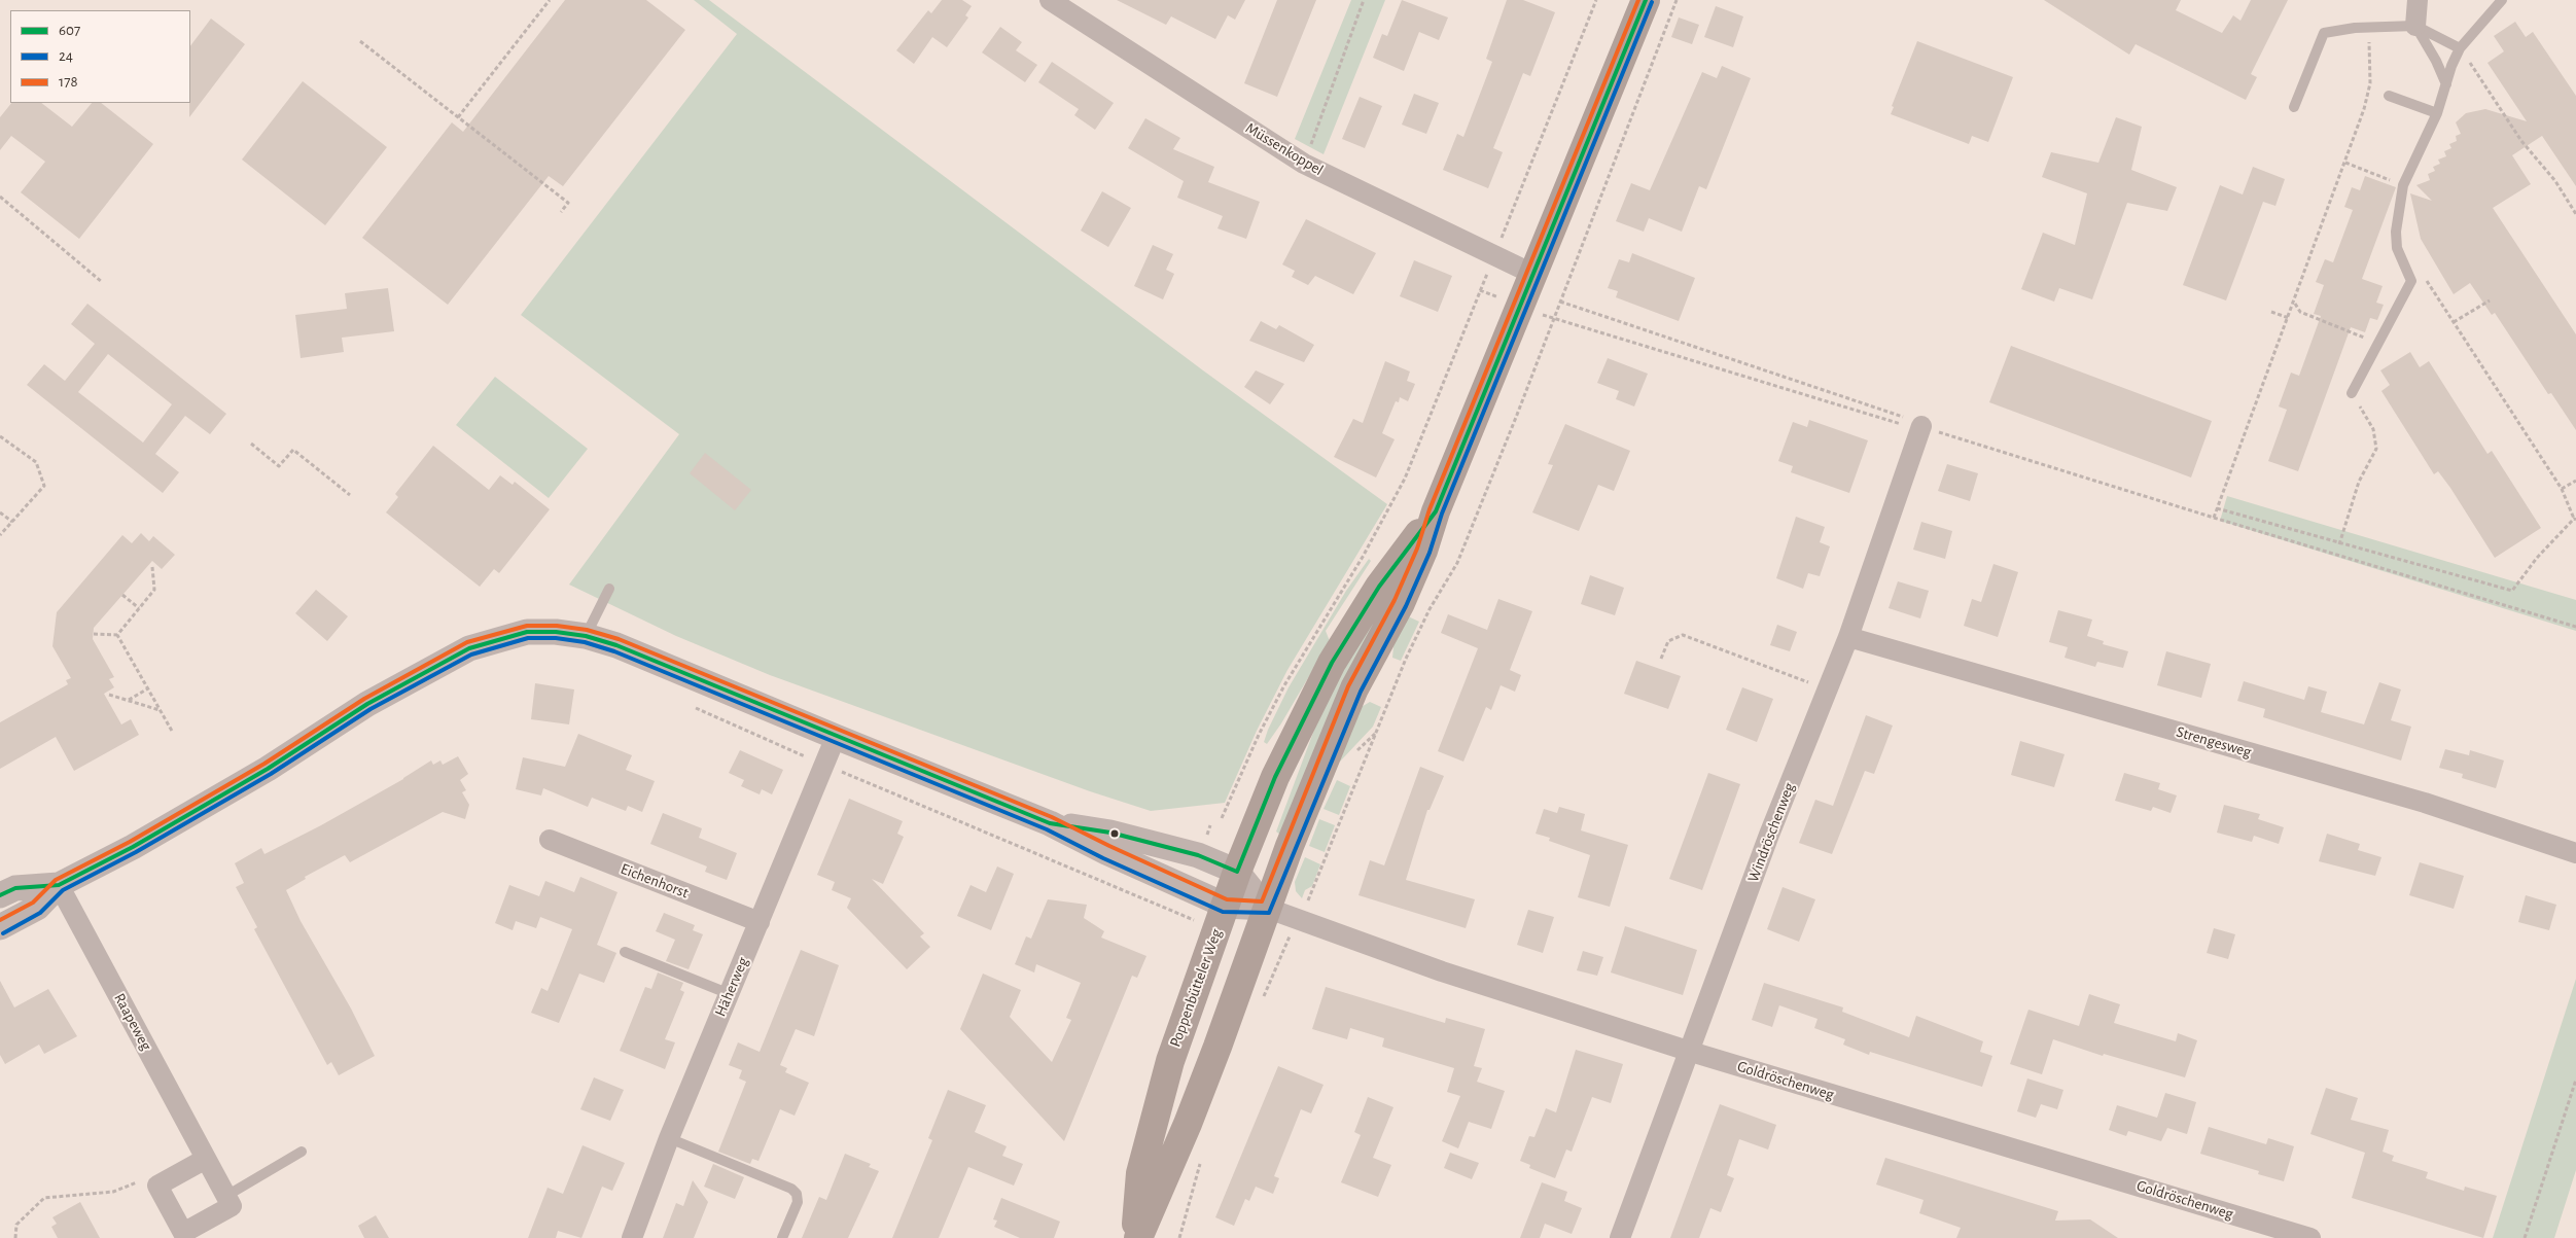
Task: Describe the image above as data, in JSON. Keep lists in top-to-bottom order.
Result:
{
  "streets": {
    "main road": ["Poppenbütteler Weg"],
    "street": [
      "Müssenkoppel",
      "Strengesweg",
      "Windröschenweg",
      "Eichenhorst",
      "Häherweg",
      "Raapeweg",
      "Goldröschenweg"
    ]
  },
  "crossings": [
    ["Müssenkoppel", "Poppenbütteler Weg"],
    ["Strengesweg", "Windröschenweg"],
    ["Windröschenweg", "Goldröschenweg"],
    ["Eichenhorst", "Häherweg"],
    ["Poppenbütteler Weg", "Goldröschenweg"]
  ],
  "lines": ["transit line 607", "transit line 178", "transit line 24"],
  "legend": ["607", "24", "178"]
}
